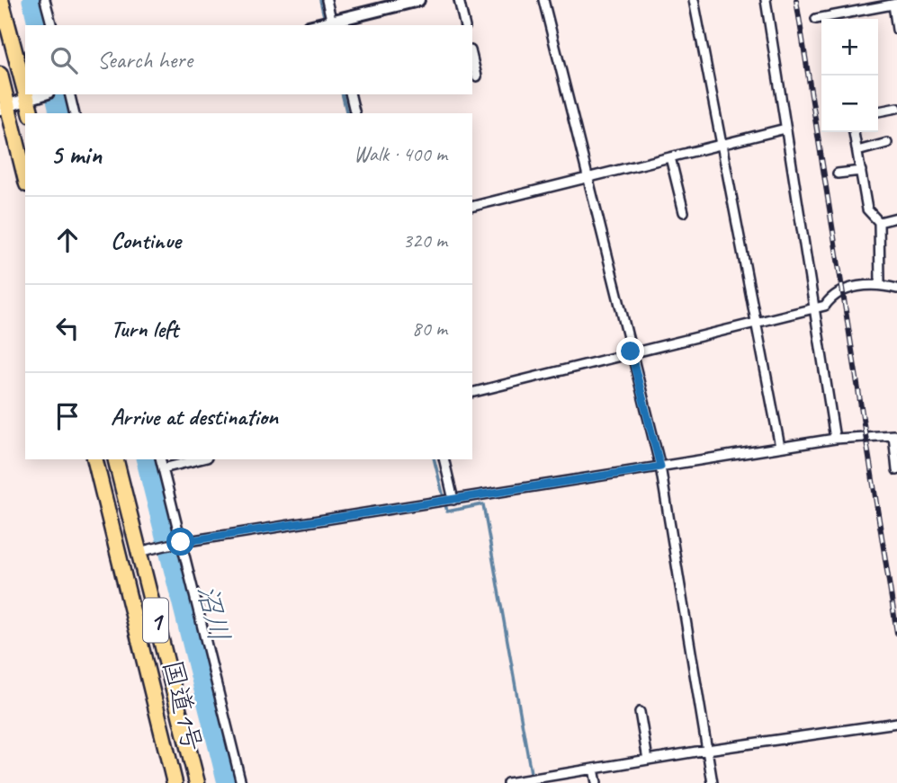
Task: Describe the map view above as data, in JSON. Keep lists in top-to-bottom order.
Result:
{
  "streets": {
    "highway": ["1", "国道1号"]
  },
  "water": ["沼川"],
  "page": {
    "map_buttons": ["+", "−"],
    "search": "Search here",
    "heading": ["5 min", "Walk · 400 m"],
    "list": [
      ["Continue", "320 m"],
      ["Turn left", "80 m"],
      "Arrive at destination"
    ]
  }
}
